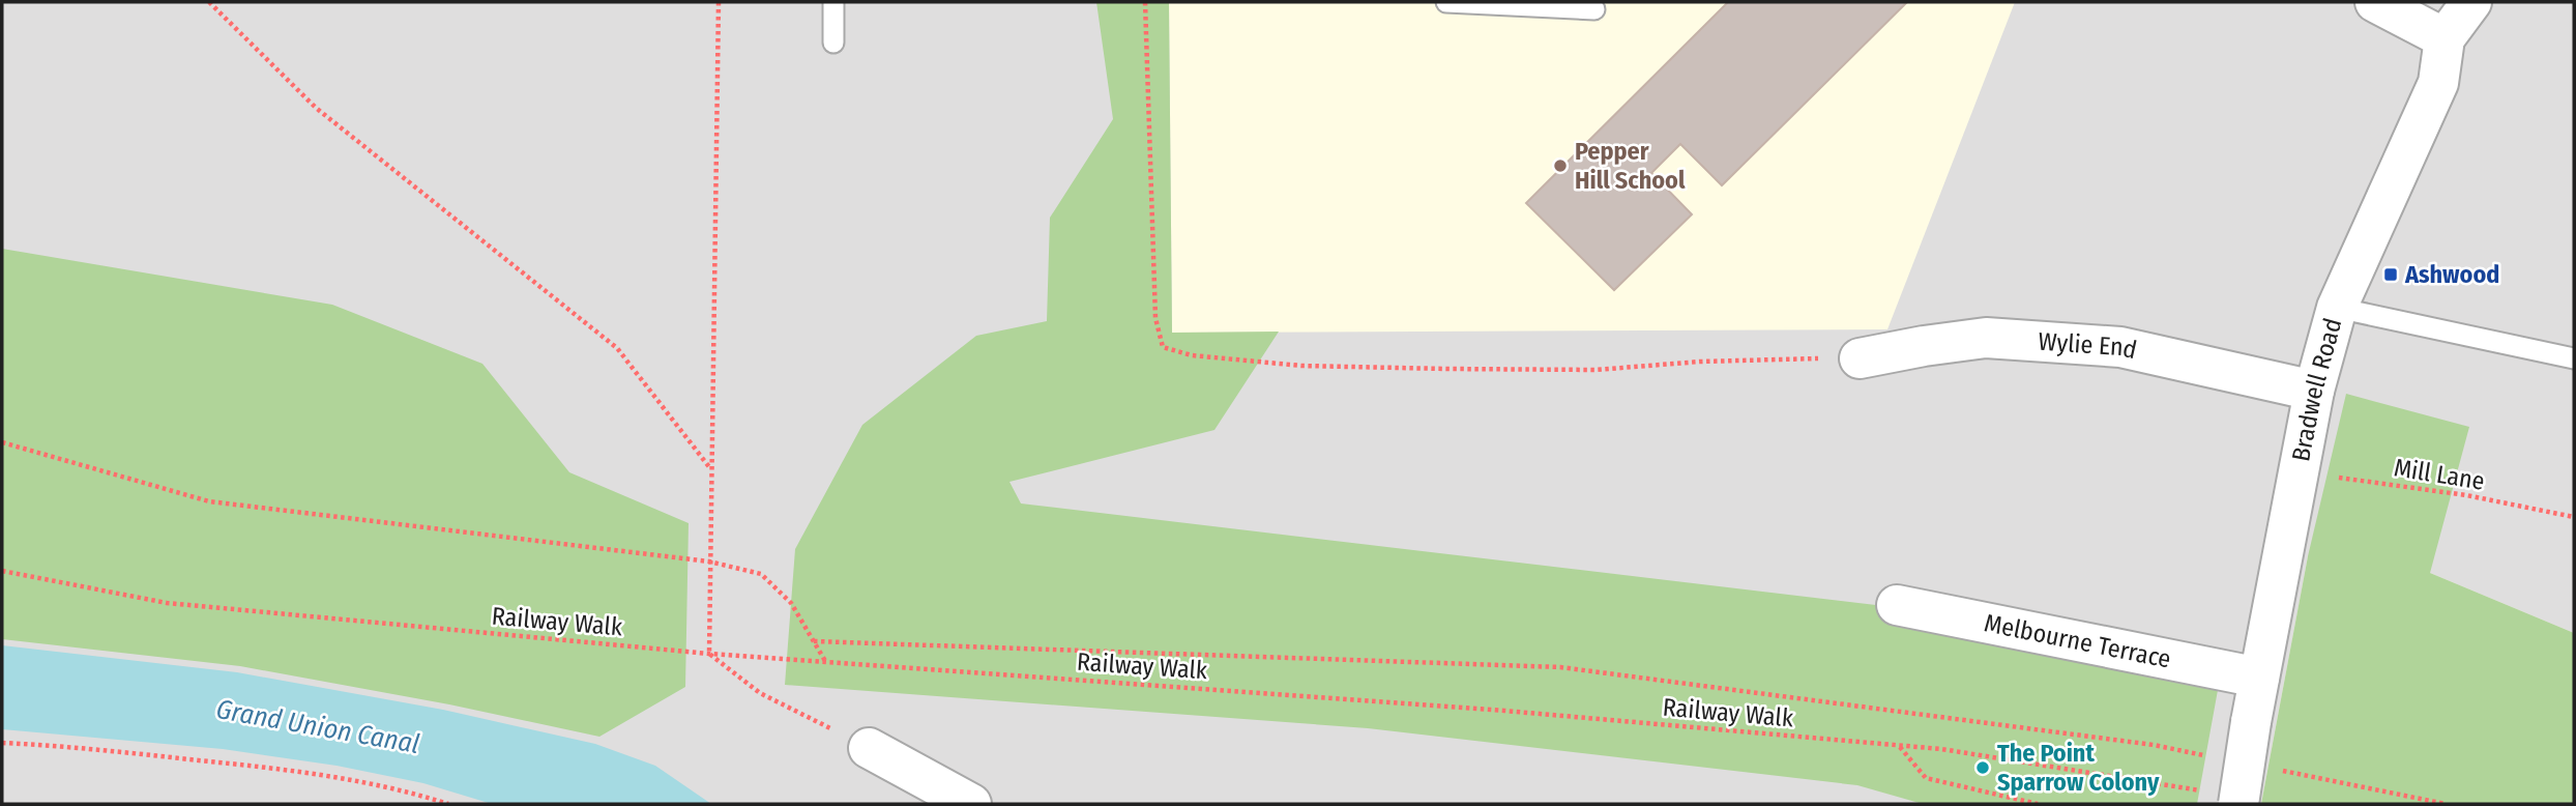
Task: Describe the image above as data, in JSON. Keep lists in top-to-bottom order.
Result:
{
  "streets": {
    "street": ["Wylie End", "Bradwell Road", "Melbourne Terrace"],
    "path": ["Mill Lane", "Railway Walk"]
  },
  "crossings": [
    ["Wylie End", "Bradwell Road"],
    ["Bradwell Road", "Mill Lane"],
    ["Bradwell Road", "Railway Walk"],
    ["Bradwell Road", "Melbourne Terrace"]
  ],
  "water": ["Grand Union Canal"],
  "places": {
    "other": ["Pepper Hill School", "The Point Sparrow Colony"],
    "transit": ["Ashwood"]
  }
}
